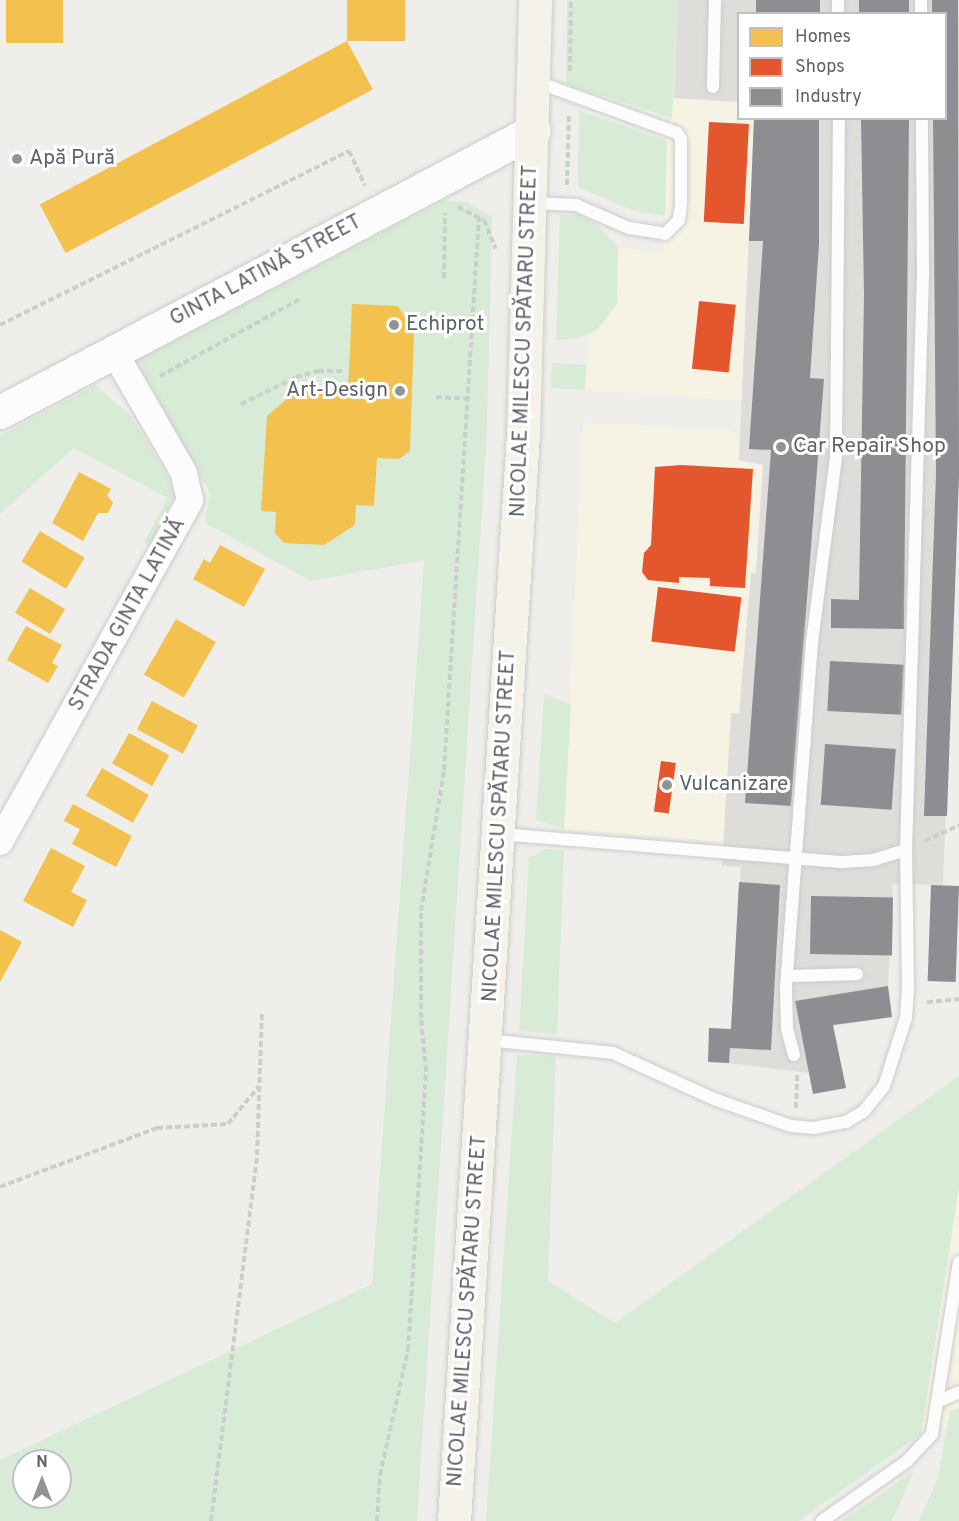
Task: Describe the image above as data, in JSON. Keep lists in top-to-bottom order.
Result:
{
  "streets": {
    "main road": ["NICOLAE MILESCU SPĂTARU STREET"],
    "street": ["GINTA LATINĂ STREET", "STRADA GINTA LATINĂ"]
  },
  "crossings": [
    ["GINTA LATINĂ STREET", "NICOLAE MILESCU SPĂTARU STREET"],
    ["GINTA LATINĂ STREET", "STRADA GINTA LATINĂ"]
  ],
  "places": [
    "Apă Pură",
    "Echiprot",
    "Art-Design",
    "Car Repair Shop",
    "Vulcanizare"
  ],
  "legend": ["Homes", "Shops", "Industry"],
  "north": "top"
}
